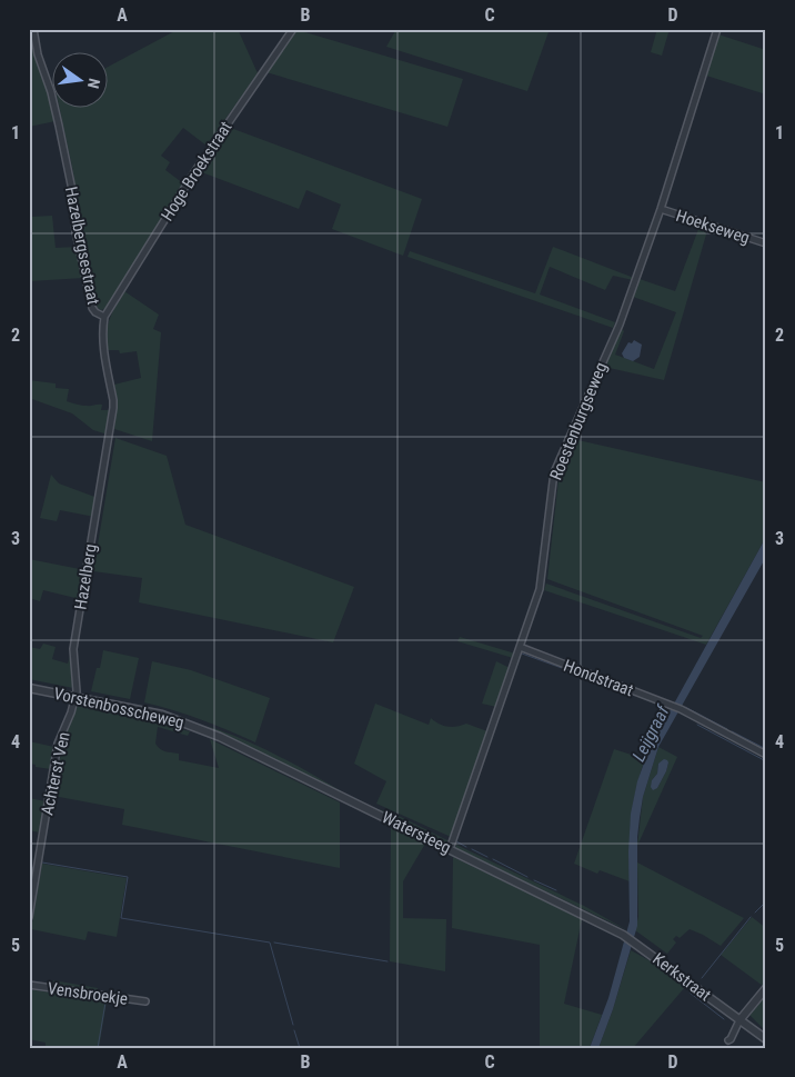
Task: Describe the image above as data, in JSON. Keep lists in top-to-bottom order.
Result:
{
  "streets": {
    "street": [
      "Hoge Broekstraat",
      "Hoekseweg",
      "Hazelbergsestraat",
      "Roestenburgseweg",
      "Hazelberg",
      "Hondstraat",
      "Vorstenbosscheweg",
      "Achterst Ven",
      "Watersteeg",
      "Kerkstraat",
      "Vensbroekje"
    ]
  },
  "crossings": [
    ["Hoge Broekstraat", "Hazelbergsestraat"],
    ["Hoekseweg", "Roestenburgseweg"],
    ["Hazelbergsestraat", "Hazelberg"],
    ["Roestenburgseweg", "Hondstraat"],
    ["Roestenburgseweg", "Watersteeg"],
    ["Hazelberg", "Vorstenbosscheweg"],
    ["Hazelberg", "Achterst Ven"],
    ["Vorstenbosscheweg", "Achterst Ven"],
    ["Vorstenbosscheweg", "Watersteeg"],
    ["Watersteeg", "Kerkstraat"]
  ],
  "water": ["Leijgraaf"],
  "north": "right",
  "grid": {
    "columns": [
      "A",
      "B",
      "C",
      "D"
    ],
    "rows": [
      "1",
      "2",
      "3",
      "4",
      "5"
    ]
  }
}
